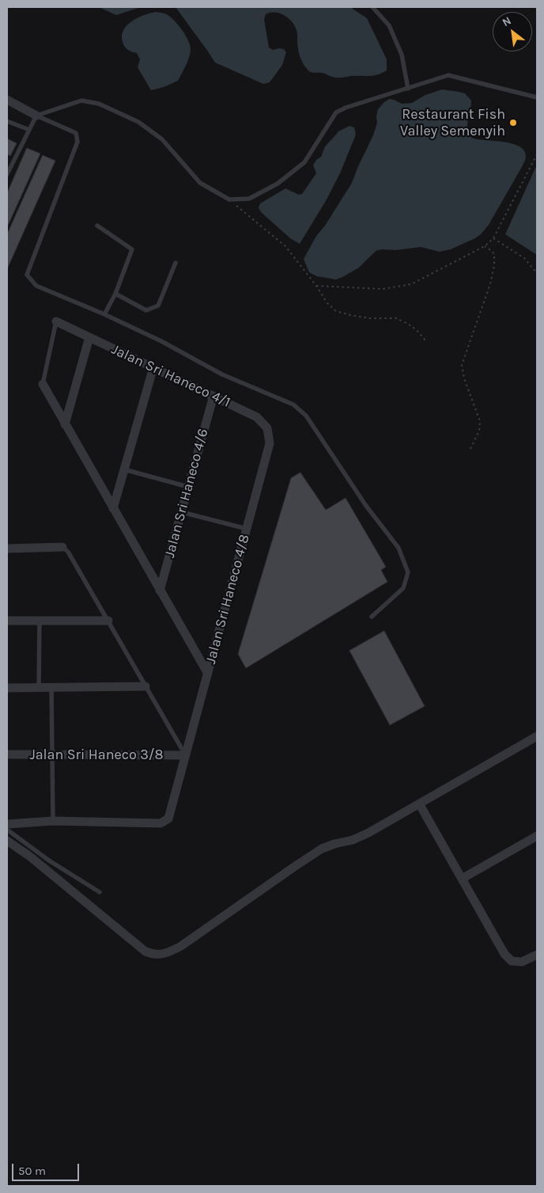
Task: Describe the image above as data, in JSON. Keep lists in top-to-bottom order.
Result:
{
  "streets": {
    "street": [
      "Jalan Sri Haneco 4/1",
      "Jalan Sri Haneco 4/6",
      "Jalan Sri Haneco 4/8",
      "Jalan Sri Haneco 3/8"
    ]
  },
  "crossings": [
    ["Jalan Sri Haneco 4/1", "Jalan Sri Haneco 4/6"],
    ["Jalan Sri Haneco 4/1", "Jalan Sri Haneco 4/8"],
    ["Jalan Sri Haneco 4/8", "Jalan Sri Haneco 3/8"]
  ],
  "places": ["Restaurant Fish Valley Semenyih"],
  "scale_bar": "50 m",
  "north": "top left"
}
